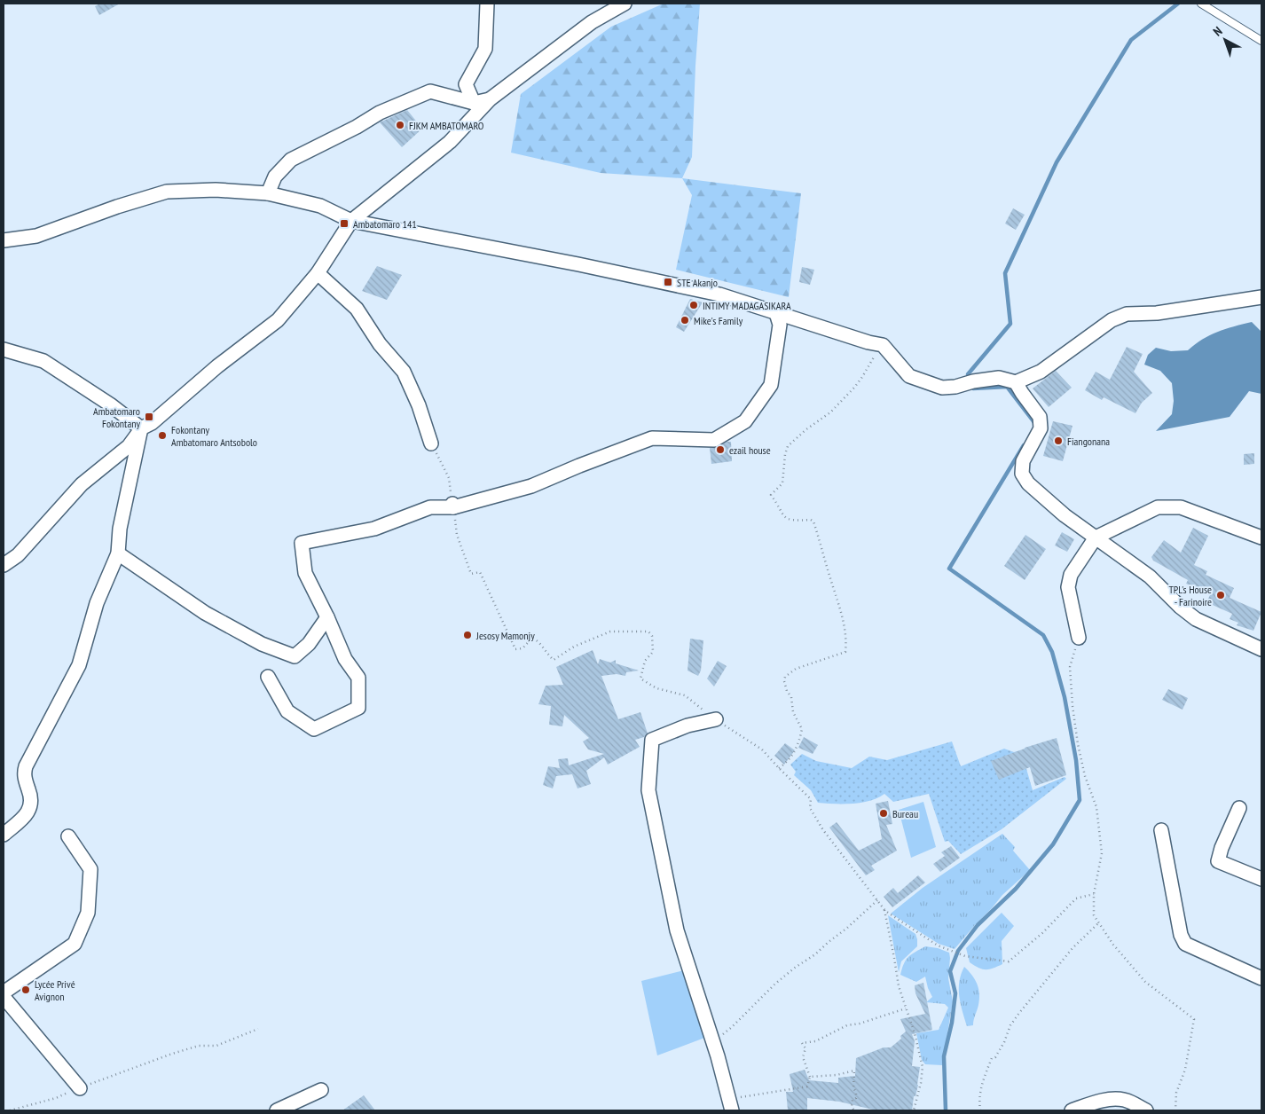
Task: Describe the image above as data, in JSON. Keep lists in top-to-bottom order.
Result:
{
  "places": {
    "other": [
      "FJKM AMBATOMARO",
      "INTIMY MADAGASIKARA",
      "Mike's Family",
      "Fokontany Ambatomaro Antsobolo",
      "Fiangonana",
      "ezail house",
      "TPL's House - Farinoire",
      "Jesosy Mamonjy",
      "Bureau",
      "Lycée Privé Avignon"
    ],
    "transit": ["Ambatomaro 141", "STE Akanjo", "Ambatomaro Fokontany"]
  },
  "north": "top left"
}
